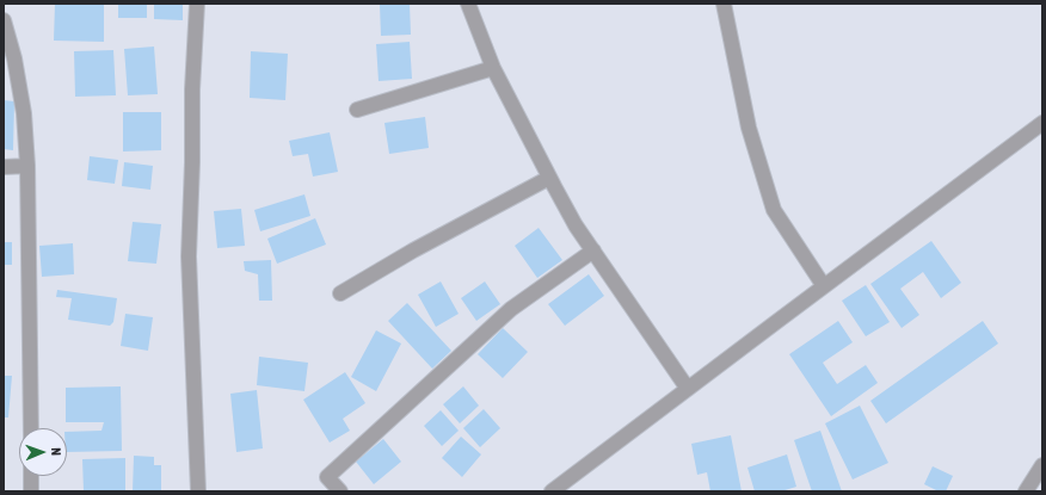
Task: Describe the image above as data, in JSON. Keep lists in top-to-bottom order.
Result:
{
  "north": "right"
}
